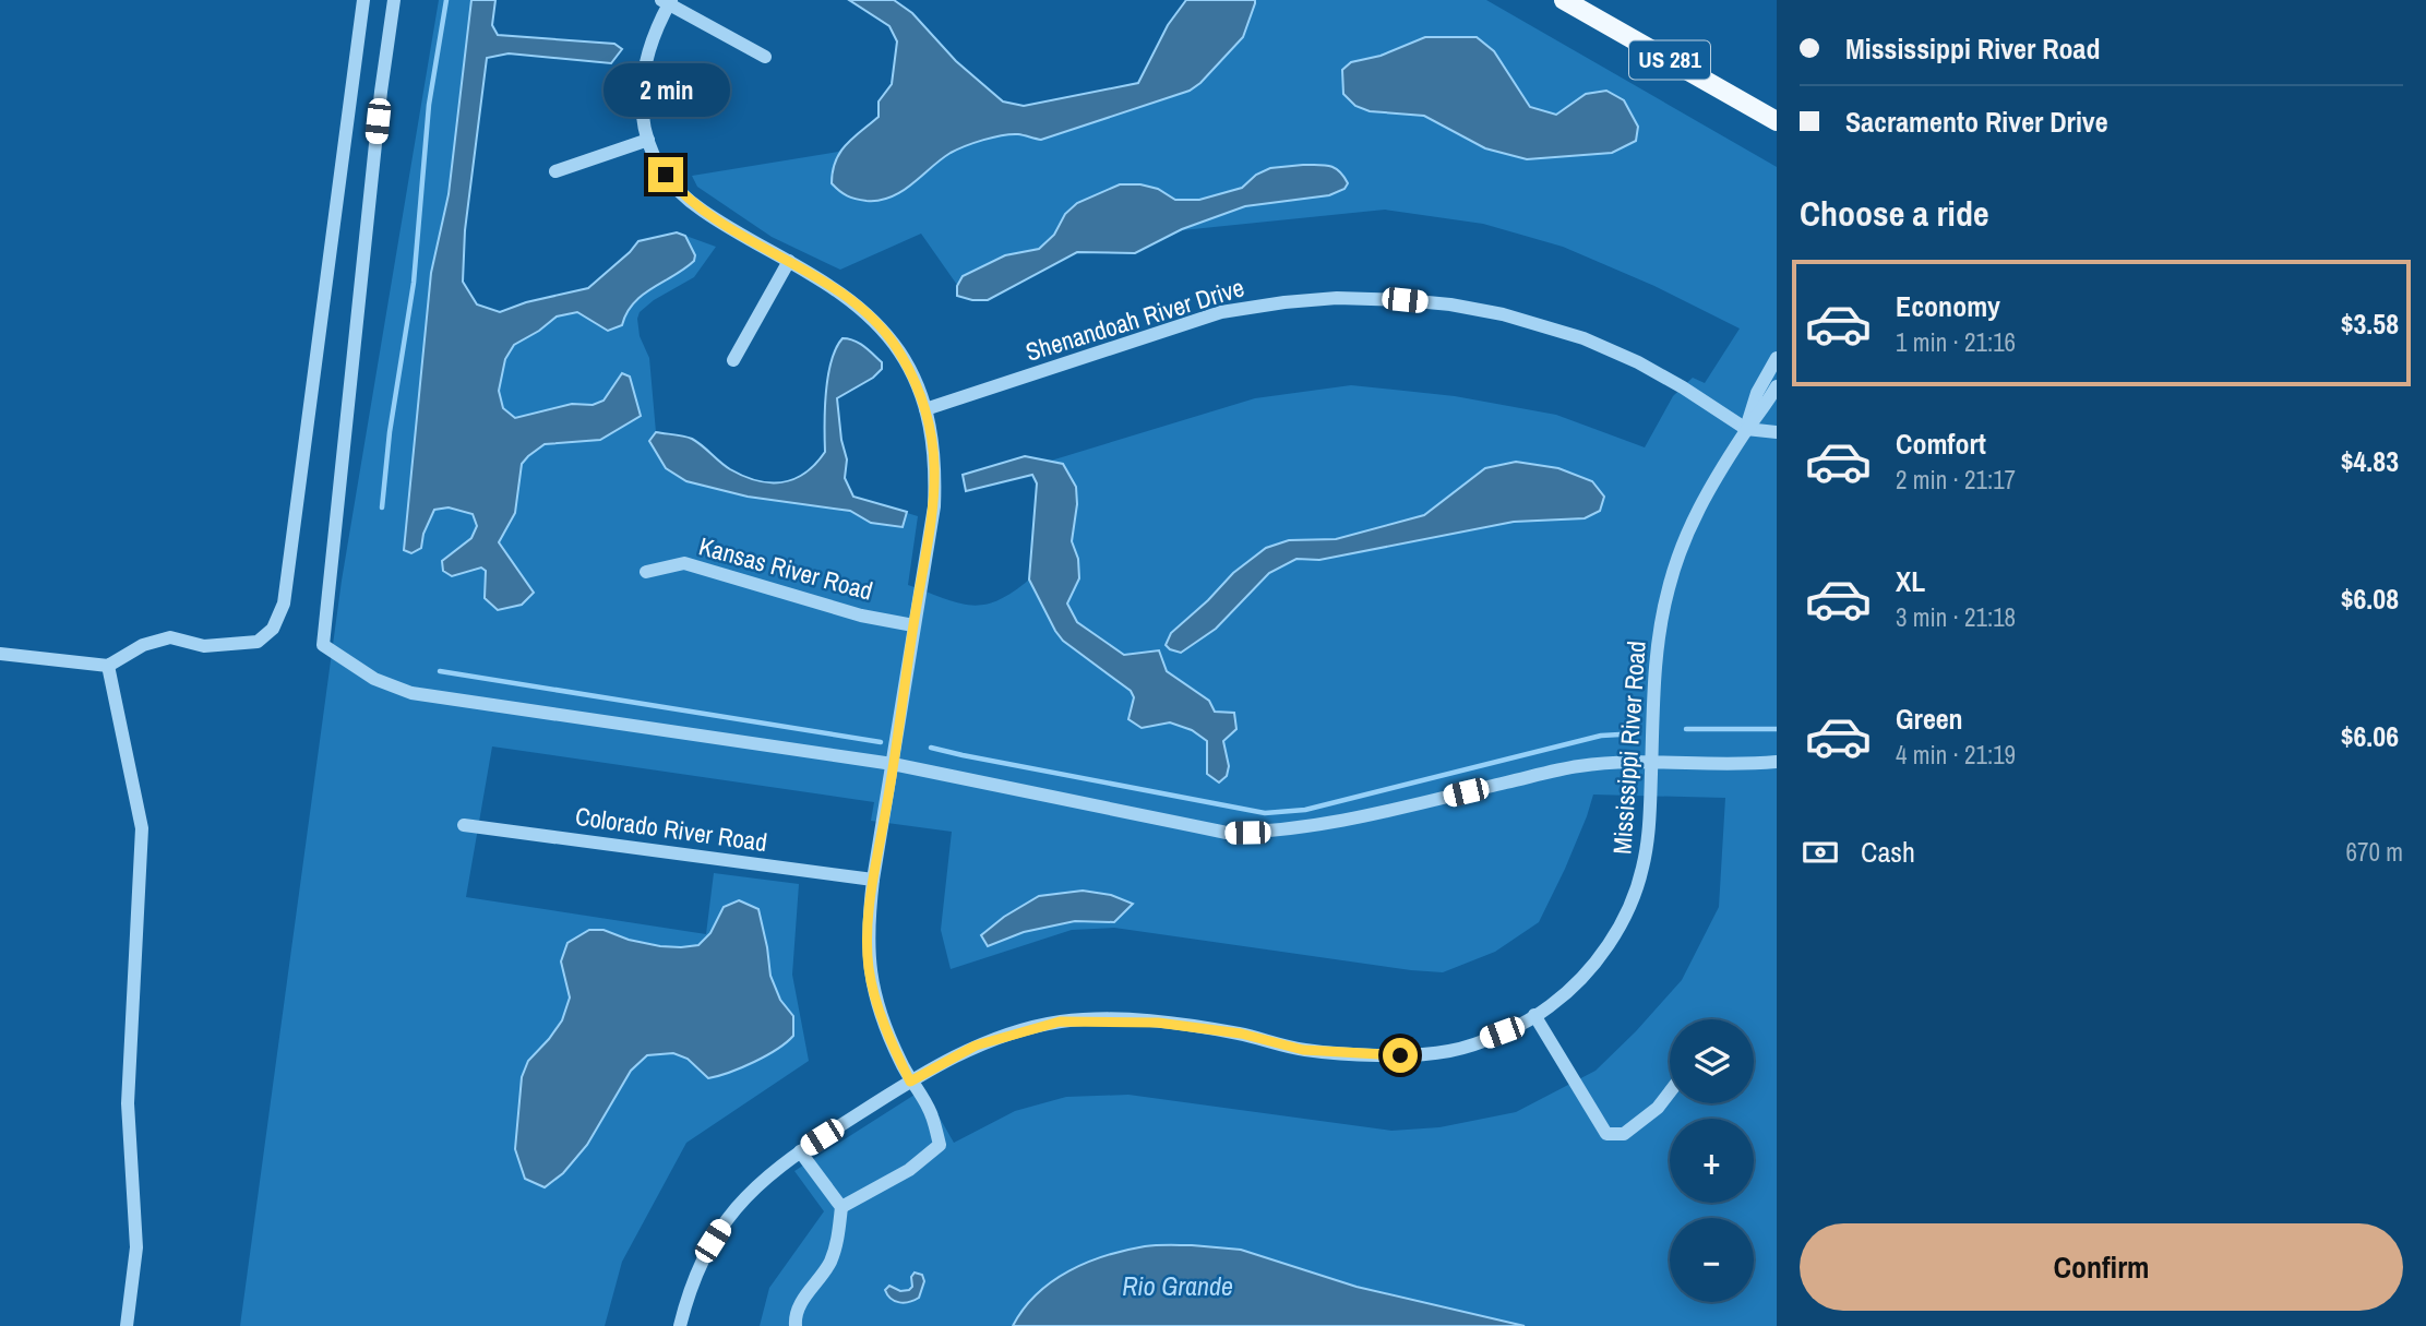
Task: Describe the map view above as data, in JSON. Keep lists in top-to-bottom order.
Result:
{
  "streets": {
    "main road": ["US 281"],
    "street": [
      "Shenandoah River Drive",
      "Kansas River Road",
      "Mississippi River Road",
      "Colorado River Road"
    ]
  },
  "crossings": [
    ["Shenandoah River Drive", "Mississippi River Road"]
  ],
  "water": ["Rio Grande"],
  "page": {
    "banner": ["Mississippi River Road", "Sacramento River Drive"],
    "bubble": "2 min",
    "heading": "Choose a ride",
    "list": [
      {
        "name": "Economy",
        "note": "1 min · 21:16",
        "value": "$3.58"
      },
      {
        "name": "Comfort",
        "note": "2 min · 21:17",
        "value": "$4.83"
      },
      {
        "name": "XL",
        "note": "3 min · 21:18",
        "value": "$6.08"
      },
      {
        "name": "Green",
        "note": "4 min · 21:19",
        "value": "$6.06"
      }
    ],
    "pay": ["Cash", "670 m"],
    "map_buttons": ["+", "−"],
    "buttons": "Confirm"
  }
}
